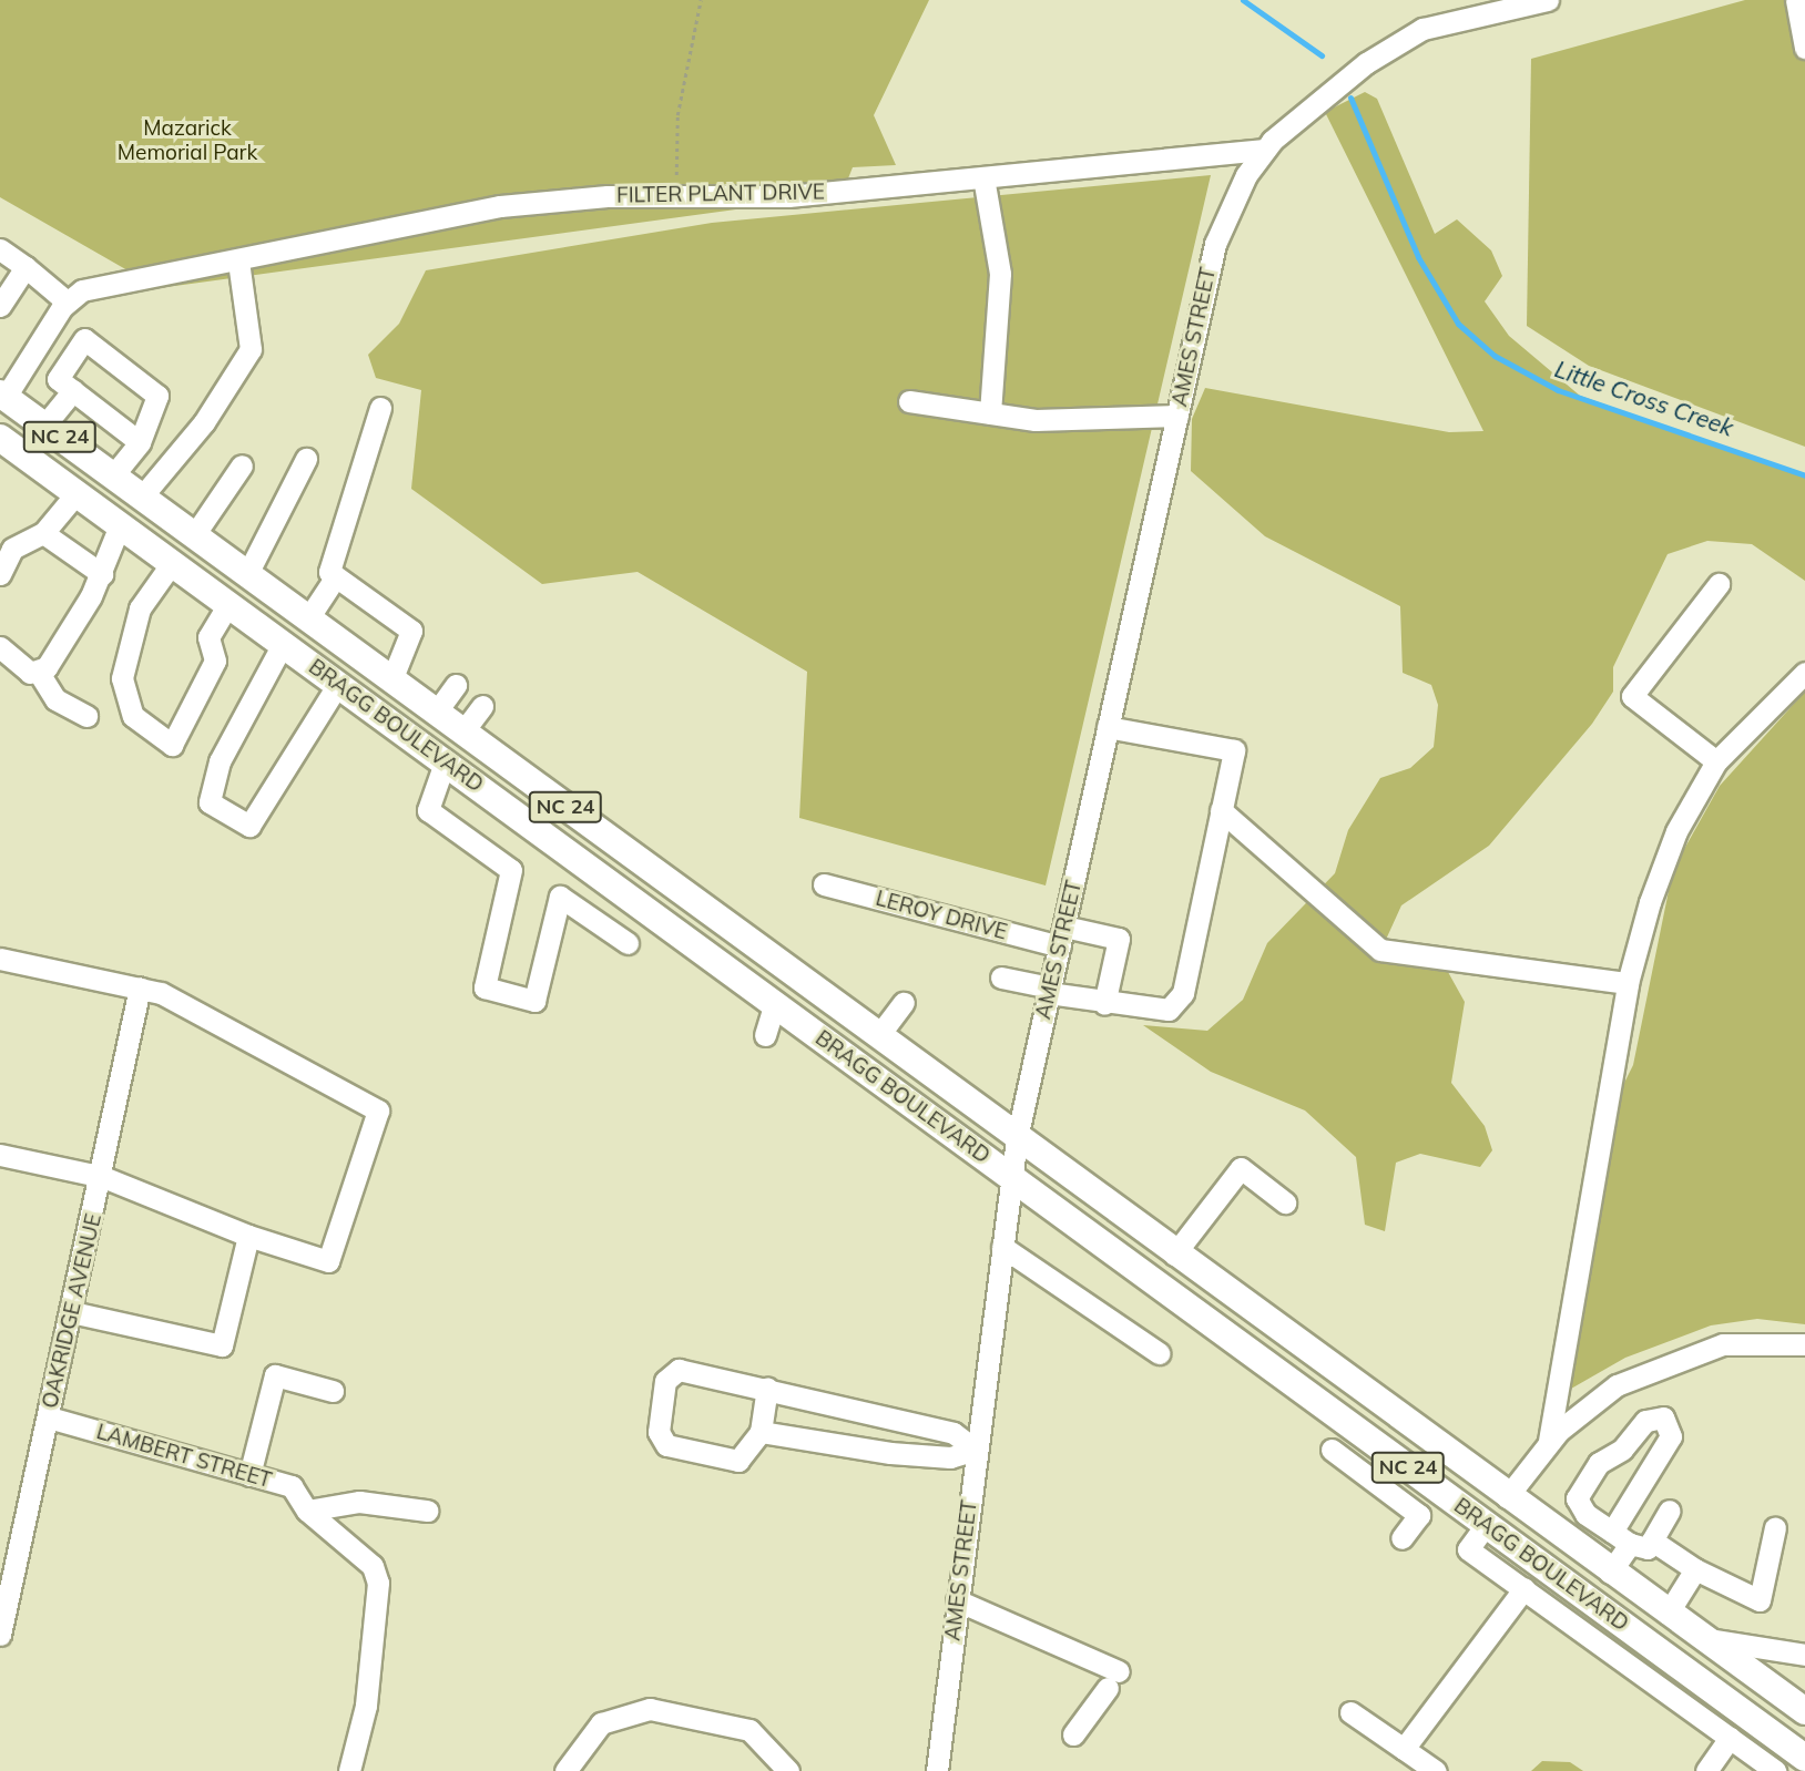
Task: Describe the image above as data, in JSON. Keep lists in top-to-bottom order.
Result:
{
  "streets": {
    "main road": ["NC 24", "BRAGG BOULEVARD"],
    "street": [
      "FILTER PLANT DRIVE",
      "AMES STREET",
      "LEROY DRIVE",
      "OAKRIDGE AVENUE",
      "LAMBERT STREET"
    ]
  },
  "crossings": [
    ["FILTER PLANT DRIVE", "AMES STREET"],
    ["AMES STREET", "BRAGG BOULEVARD"],
    ["AMES STREET", "LEROY DRIVE"],
    ["OAKRIDGE AVENUE", "LAMBERT STREET"]
  ],
  "water": ["Little Cross Creek"],
  "parks": ["Mazarick Memorial Park"]
}
